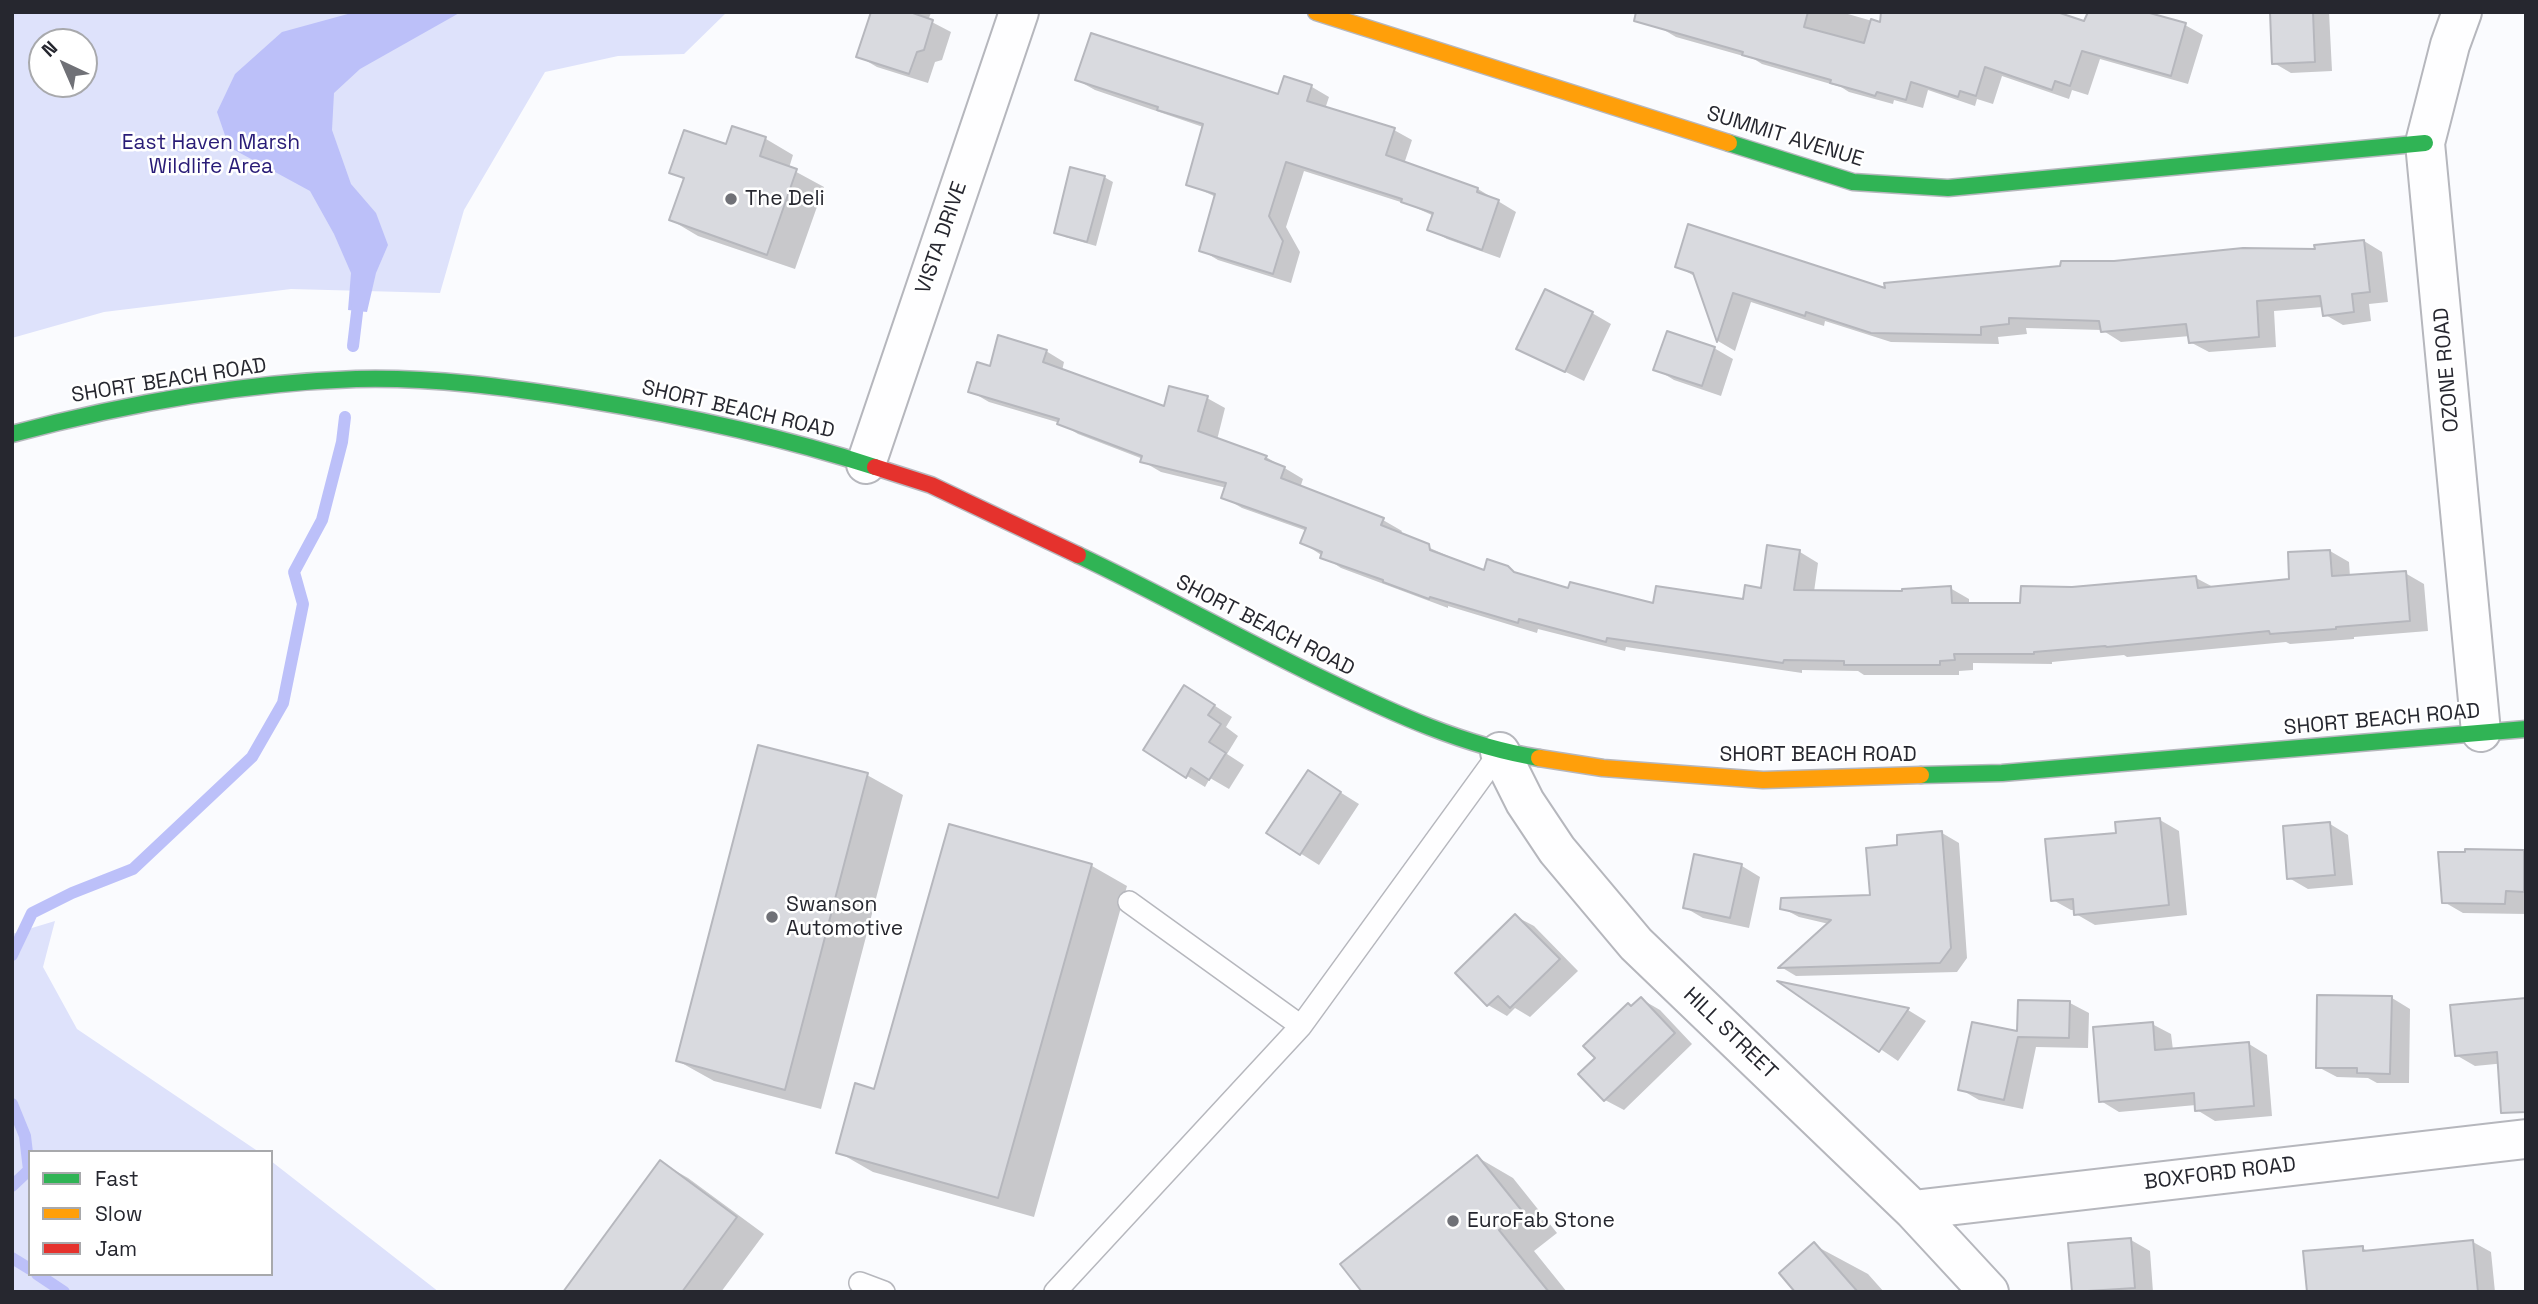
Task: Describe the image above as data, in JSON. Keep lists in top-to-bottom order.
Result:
{
  "streets": {
    "main road": ["SUMMIT AVENUE", "SHORT BEACH ROAD"],
    "street": [
      "VISTA DRIVE",
      "OZONE ROAD",
      "HILL STREET",
      "BOXFORD ROAD"
    ]
  },
  "crossings": [
    ["SUMMIT AVENUE", "OZONE ROAD"],
    ["VISTA DRIVE", "SHORT BEACH ROAD"],
    ["OZONE ROAD", "SHORT BEACH ROAD"],
    ["SHORT BEACH ROAD", "HILL STREET"],
    ["HILL STREET", "BOXFORD ROAD"]
  ],
  "parks": ["East Haven Marsh Wildlife Area"],
  "places": ["The Deli", "Swanson Automotive", "EuroFab Stone"],
  "legend": ["Fast", "Slow", "Jam"],
  "north": "top left"
}
